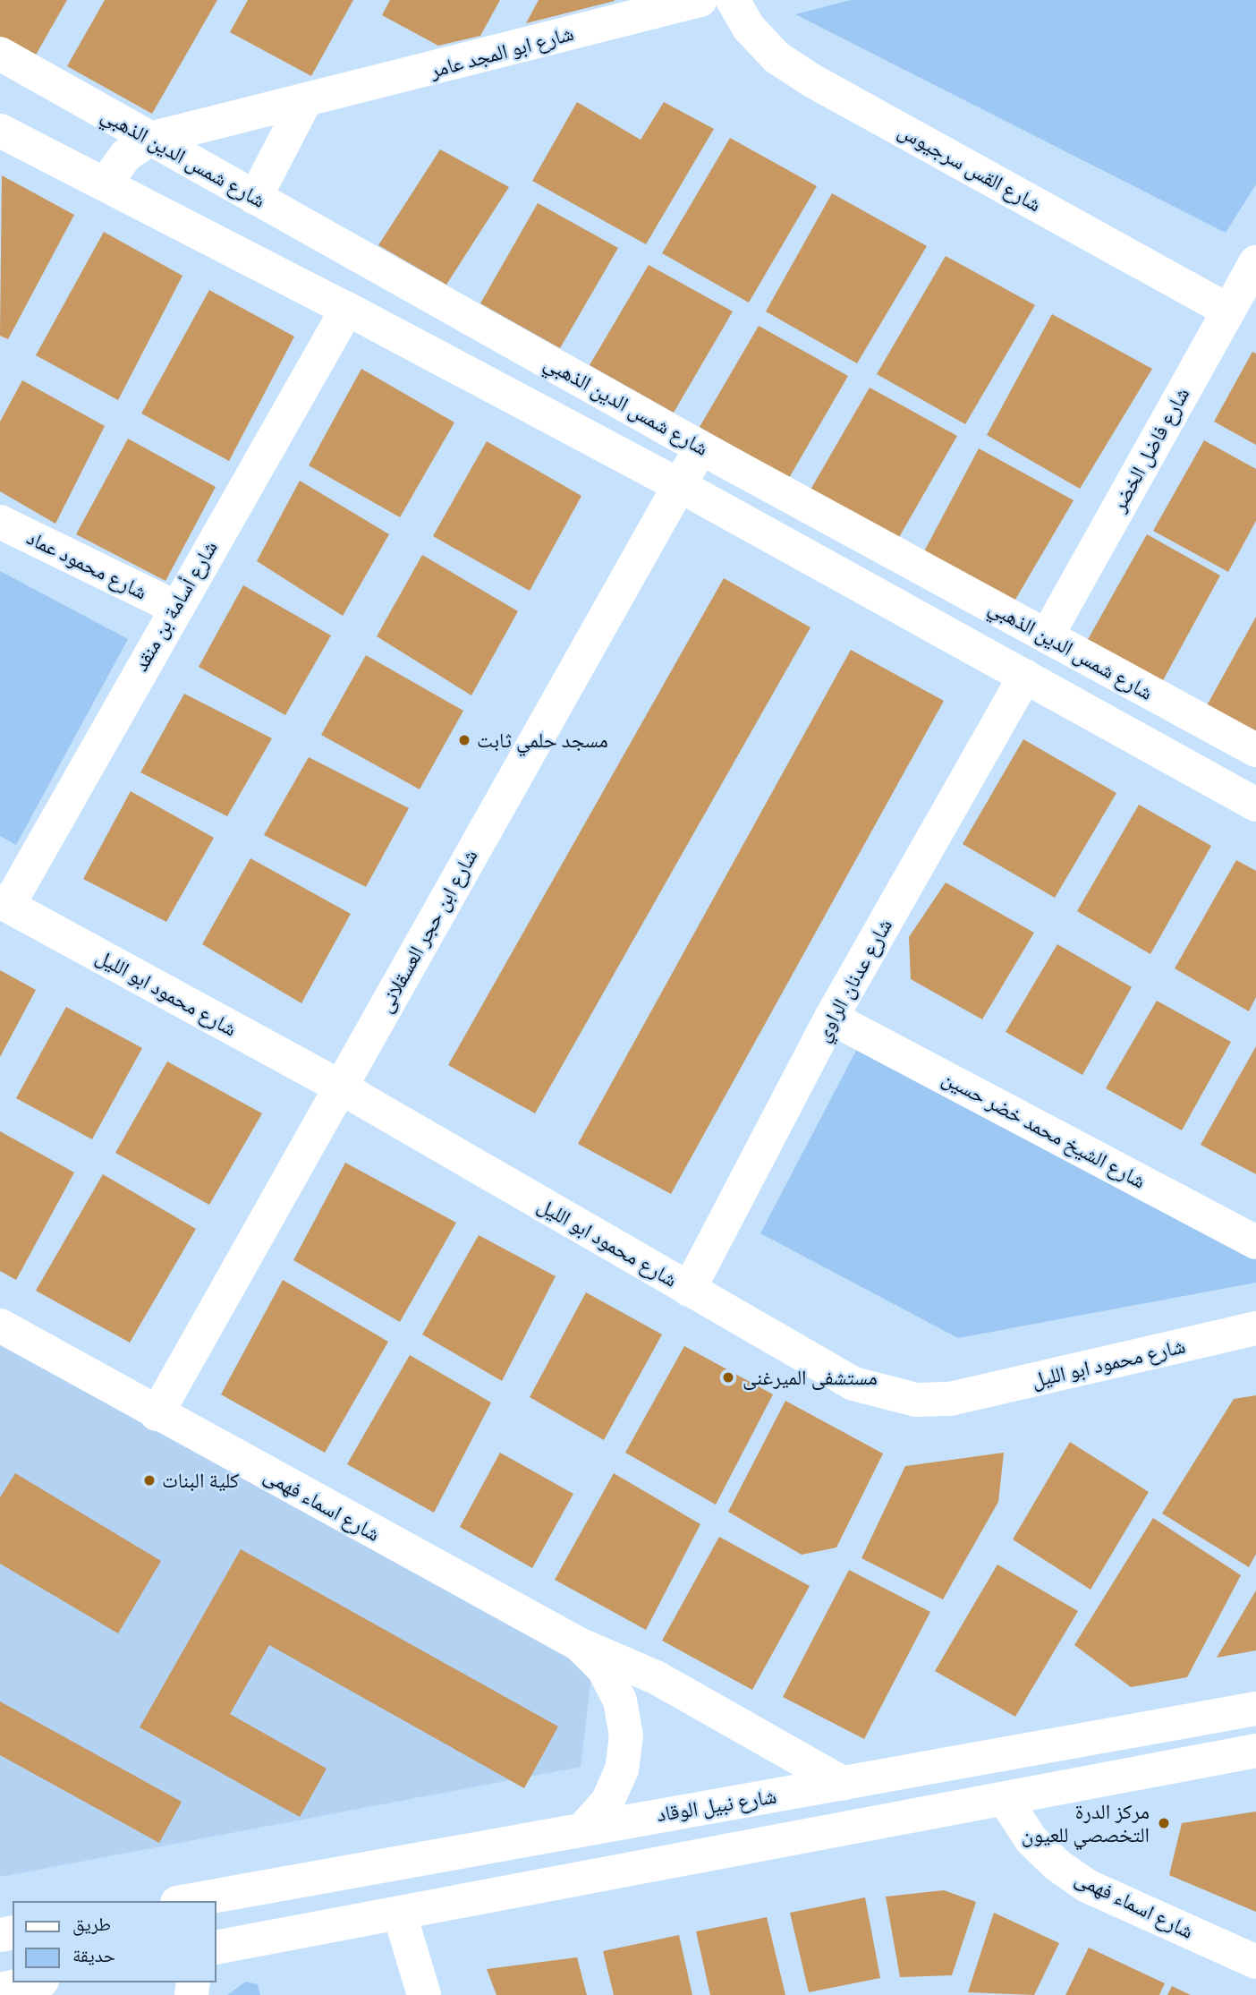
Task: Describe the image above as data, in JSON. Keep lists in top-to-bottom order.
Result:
{
  "streets": {
    "street": [
      "شارع ابو المجد عامر",
      "شارع شمس الدين الذهبي",
      "شارع القس سرجيوس",
      "شارع فاضل الخضر",
      "شارع محمود عماد",
      "شارع أسامة بن منقد",
      "شارع ابن حجر العسقلانى",
      "شارع عدنان الراوي",
      "شارع محمود ابو الليل",
      "شارع الشيخ محمد خضر حسين",
      "شارع اسماء فهمى",
      "شارع نبيل الوقاد"
    ]
  },
  "crossings": [
    ["شارع ابو المجد عامر", "شارع شمس الدين الذهبي"],
    ["شارع شمس الدين الذهبي", "شارع فاضل الخضر"],
    ["شارع شمس الدين الذهبي", "شارع ابن حجر العسقلانى"],
    ["شارع القس سرجيوس", "شارع فاضل الخضر"],
    ["شارع محمود عماد", "شارع أسامة بن منقد"],
    ["شارع أسامة بن منقد", "شارع محمود ابو الليل"],
    ["شارع ابن حجر العسقلانى", "شارع محمود ابو الليل"],
    ["شارع ابن حجر العسقلانى", "شارع اسماء فهمى"],
    ["شارع عدنان الراوي", "شارع محمود ابو الليل"],
    ["شارع عدنان الراوي", "شارع الشيخ محمد خضر حسين"],
    ["شارع اسماء فهمى", "شارع نبيل الوقاد"]
  ],
  "places": [
    "مسجد حلمي ثابت",
    "مستشفى الميرغنى",
    "كلية البنات",
    "مركز الدرة التخصصي للعيون"
  ],
  "legend": ["طريق", "حديقة"]
}
